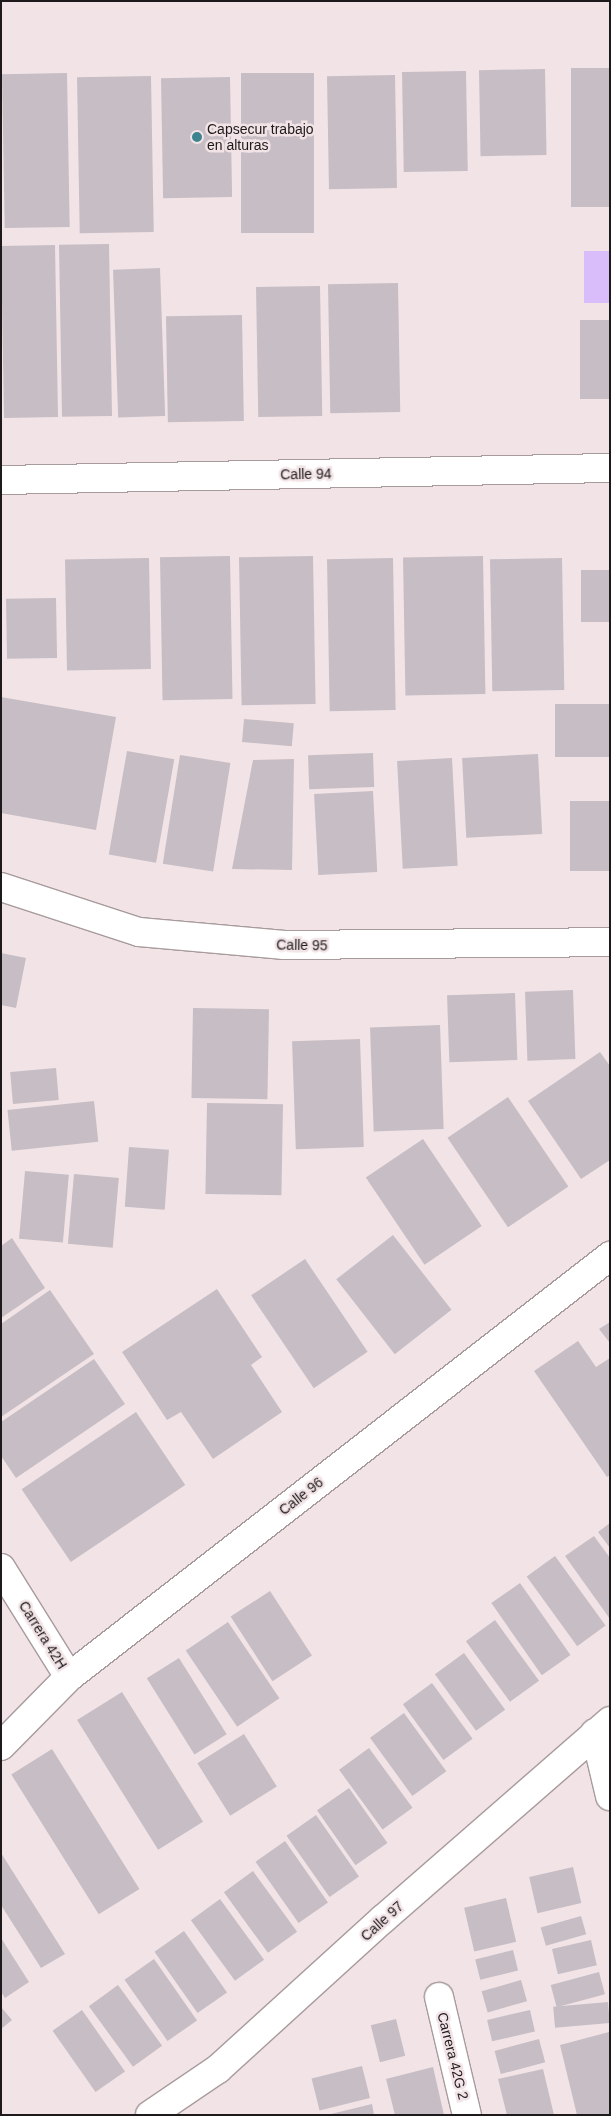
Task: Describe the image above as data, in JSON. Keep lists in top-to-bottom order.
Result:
{
  "streets": {
    "street": [
      "Calle 94",
      "Calle 95",
      "Calle 96",
      "Carrera 42H",
      "Calle 97",
      "Carrera 42G 2"
    ]
  },
  "crossings": [
    ["Calle 96", "Carrera 42H"]
  ],
  "places": ["Capsecur trabajo en alturas"]
}
